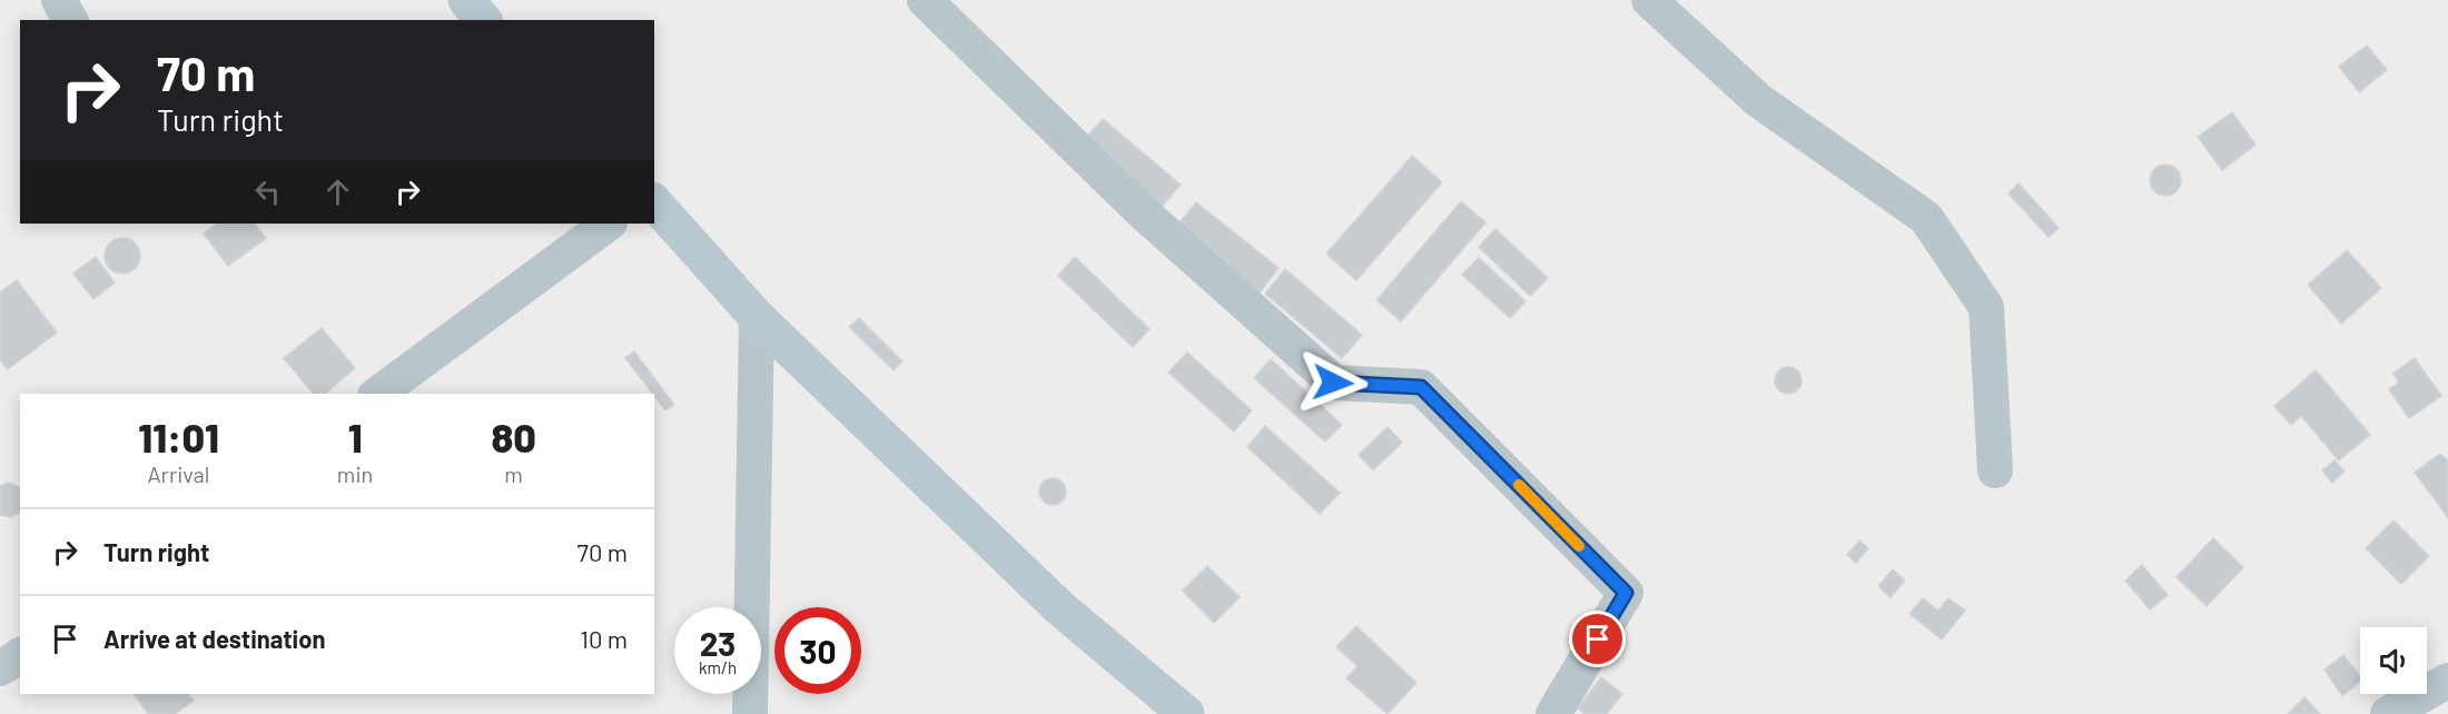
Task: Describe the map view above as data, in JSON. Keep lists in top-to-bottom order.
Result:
{
  "page": {
    "turn": ["70 m", "Turn right"],
    "eta": [
      "11:01",
      "Arrival",
      "1",
      "min",
      "80",
      "m"
    ],
    "list": [
      {
        "name": "Turn right",
        "value": "70 m"
      },
      {
        "name": "Arrive at destination",
        "value": "10 m"
      }
    ],
    "speed": "23 km/h",
    "limit": "30"
  }
}
